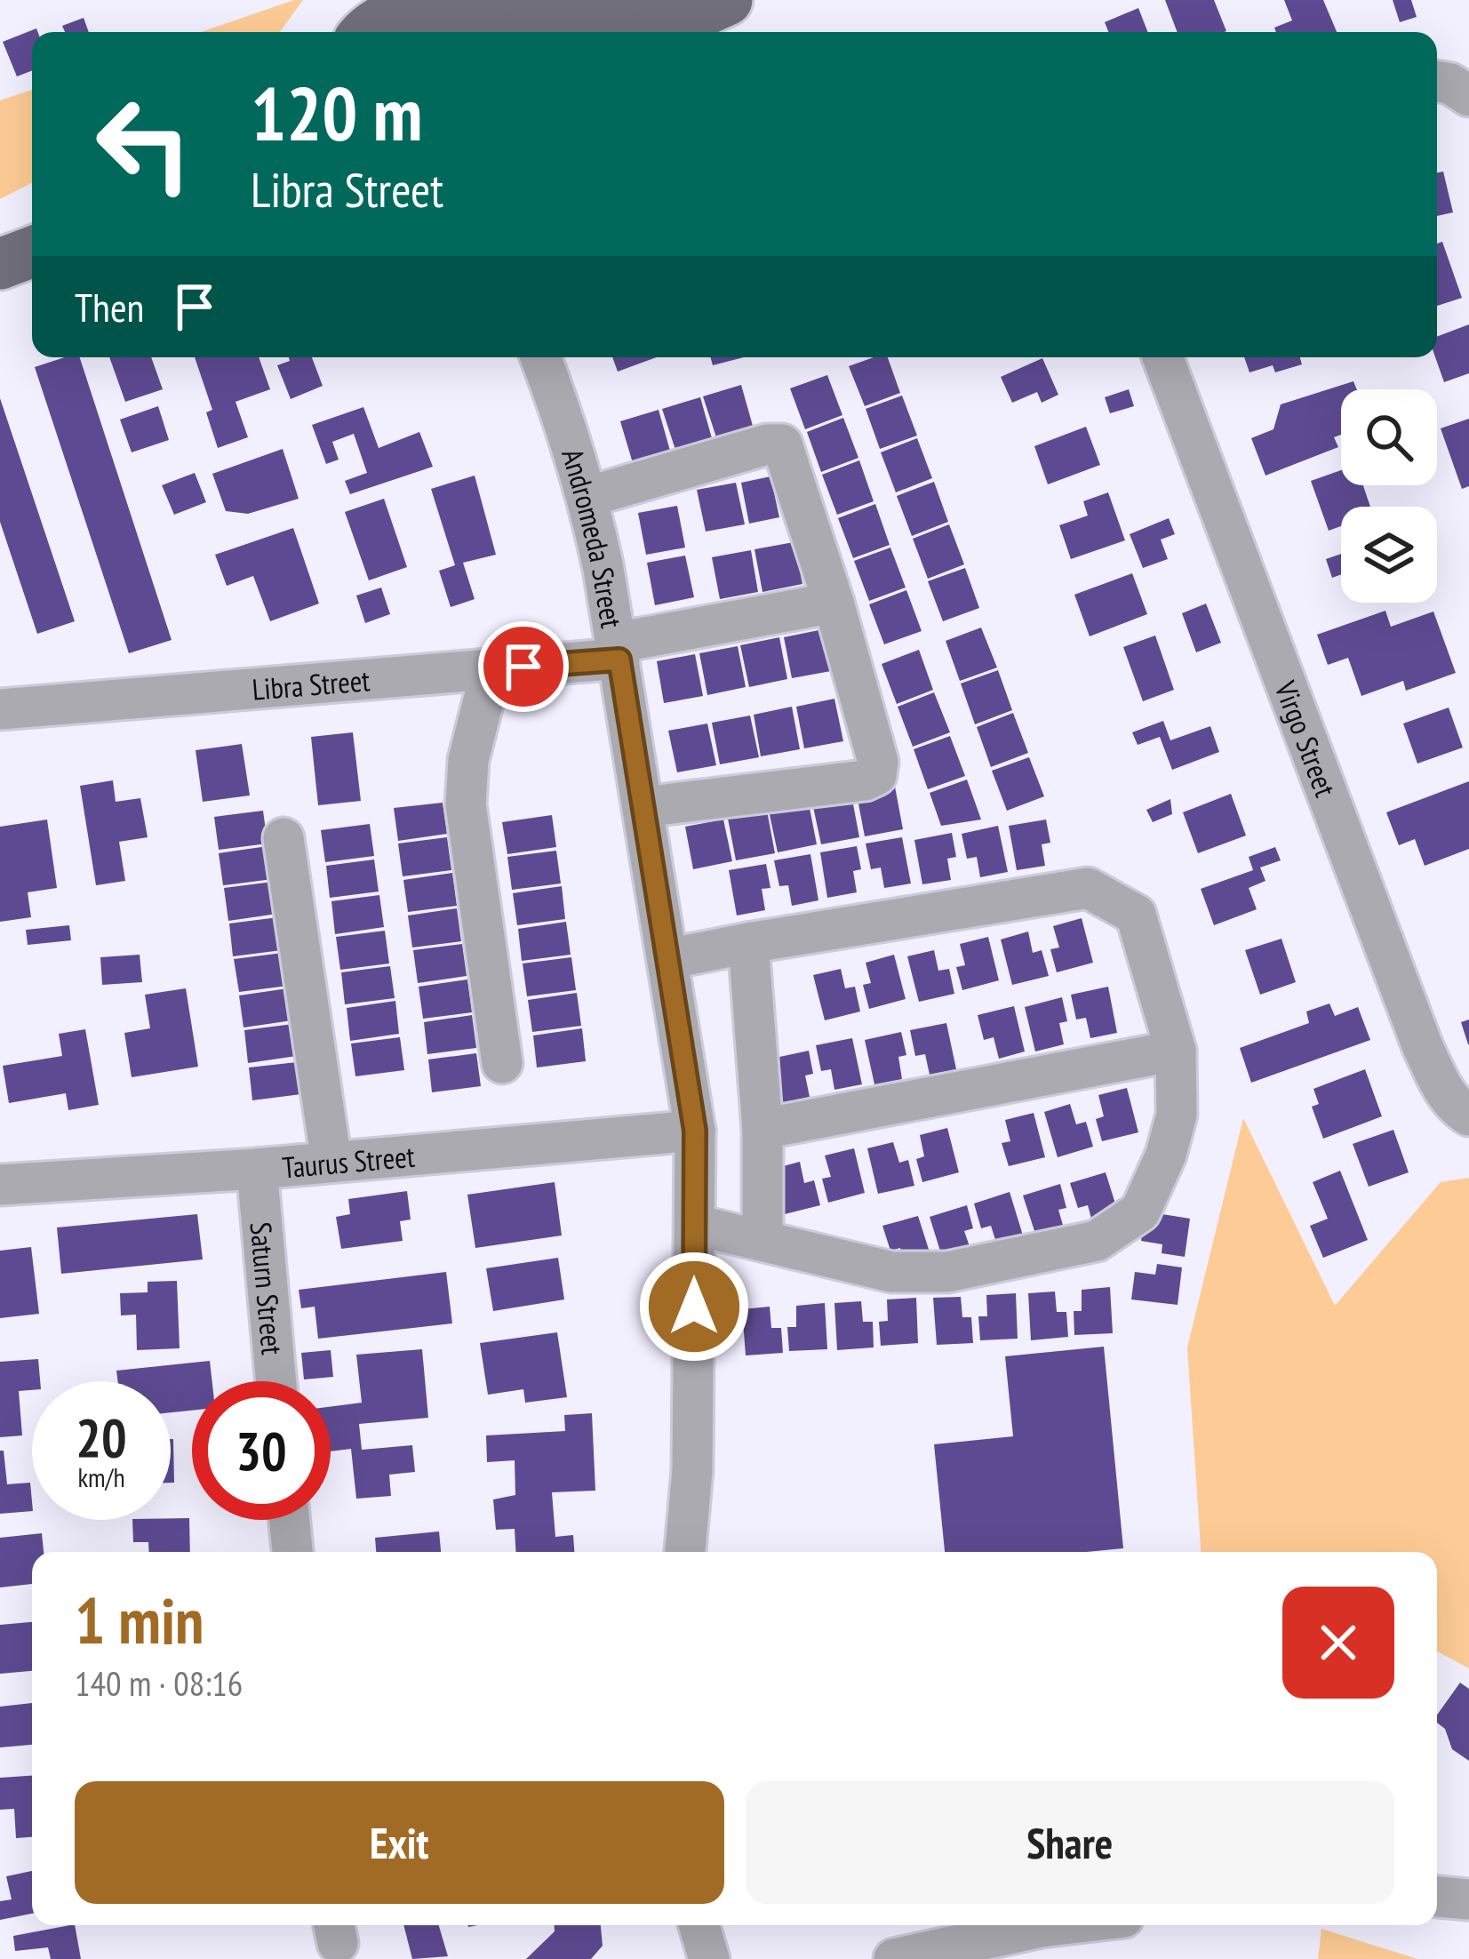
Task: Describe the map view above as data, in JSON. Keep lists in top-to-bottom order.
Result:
{
  "streets": {
    "street": [
      "Andromeda Street",
      "Libra Street",
      "Virgo Street",
      "Taurus Street",
      "Saturn Street"
    ]
  },
  "crossings": [
    ["Andromeda Street", "Libra Street"],
    ["Andromeda Street", "Taurus Street"],
    ["Taurus Street", "Saturn Street"]
  ],
  "page": {
    "turn": ["120 m", "Libra Street"],
    "then": "Then",
    "speed": "20 km/h",
    "limit": "30",
    "heading": ["1 min", "140 m · 08:16"],
    "buttons": ["Exit", "Share"]
  }
}
